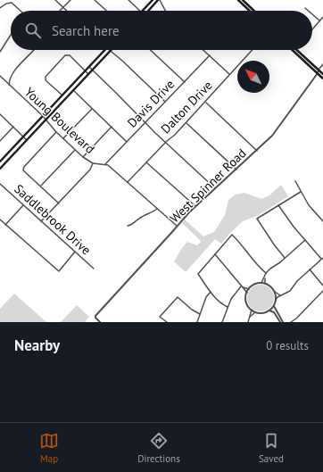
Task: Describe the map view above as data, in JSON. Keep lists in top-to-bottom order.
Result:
{
  "streets": {
    "street": [
      "Davis Drive",
      "Dalton Drive",
      "Young Boulevard",
      "West Spinner Road",
      "Saddlebrook Drive"
    ]
  },
  "crossings": [
    ["Davis Drive", "Young Boulevard"],
    ["Dalton Drive", "Young Boulevard"],
    ["Young Boulevard", "West Spinner Road"]
  ],
  "north": "top left",
  "page": {
    "search": "Search here",
    "heading": ["Nearby", "0 results"],
    "nav": ["Map", "Directions", "Saved"]
  }
}
